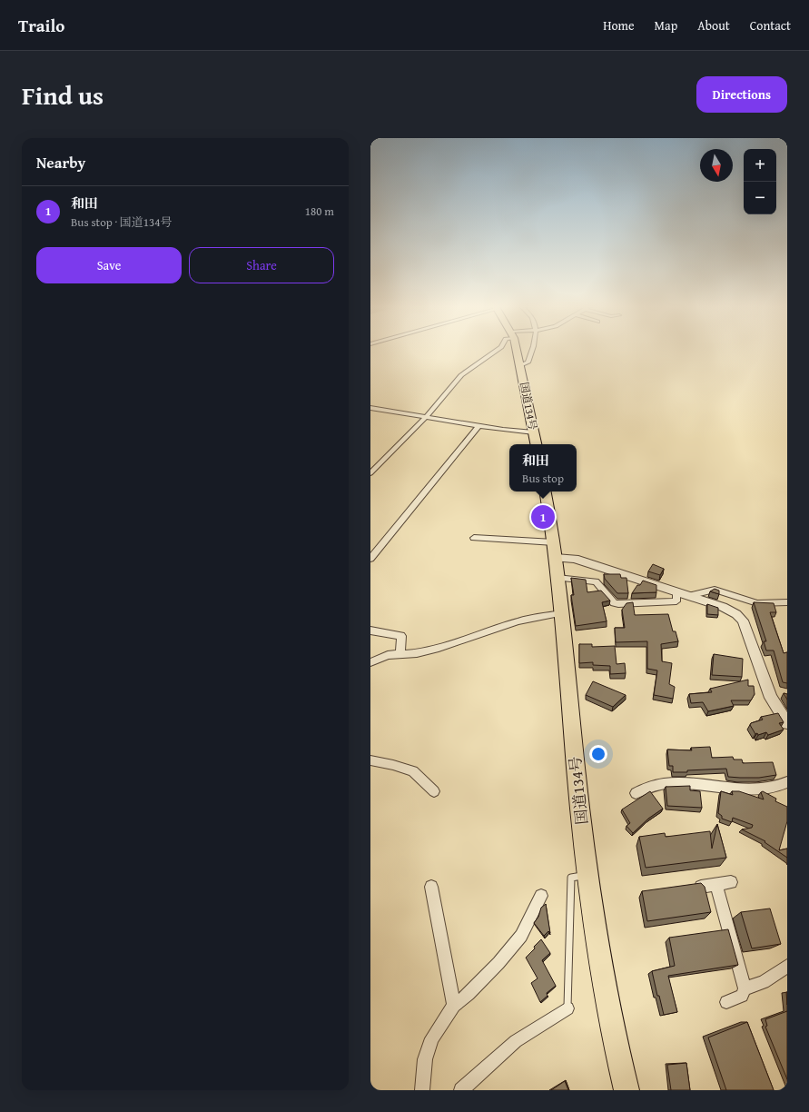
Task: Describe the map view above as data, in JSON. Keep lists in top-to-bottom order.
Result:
{
  "streets": {
    "highway": ["国道134号"]
  },
  "north": "bottom",
  "page": {
    "header": "Trailo",
    "nav": [
      "Home",
      "Map",
      "About",
      "Contact"
    ],
    "title": "Find us",
    "buttons": [
      "Directions",
      ["Save", "Share"]
    ],
    "heading": "Nearby",
    "map_buttons": ["+", "−"],
    "list": [
      {
        "mark": "1",
        "name": "和田",
        "note": "Bus stop · 国道134号",
        "value": "180 m"
      }
    ],
    "popup": ["和田", "Bus stop"],
    "pins": "1"
  }
}
